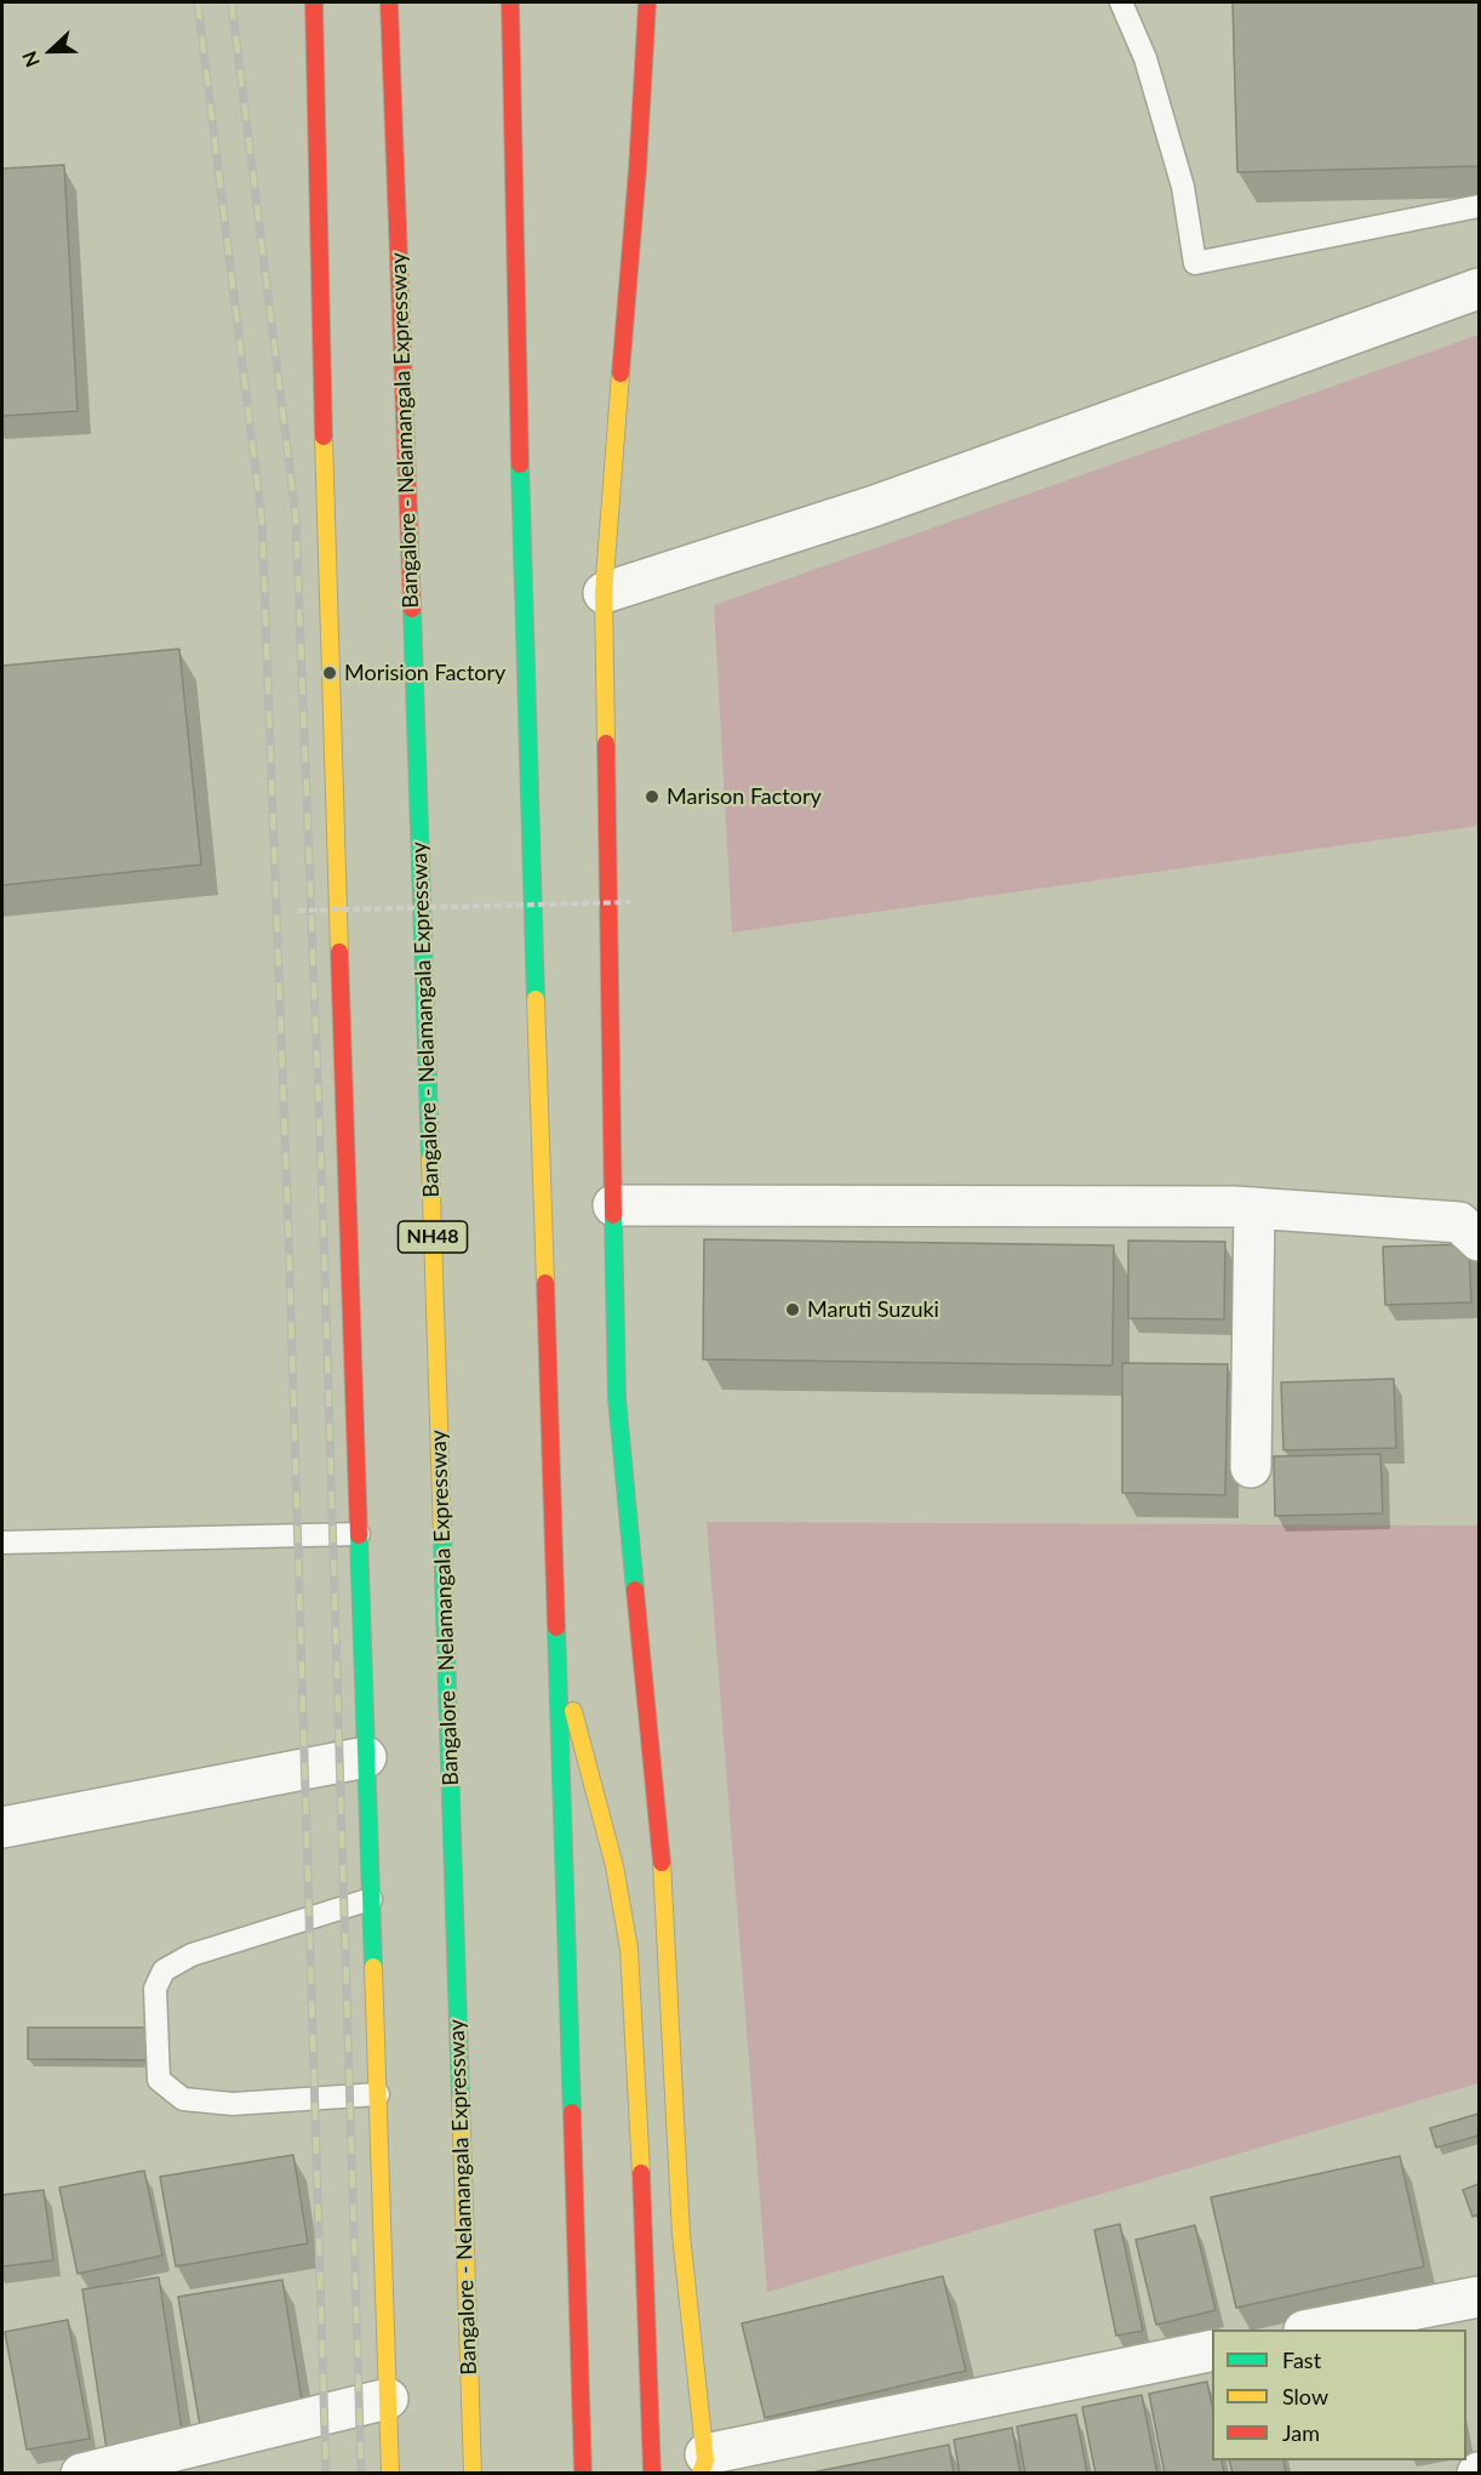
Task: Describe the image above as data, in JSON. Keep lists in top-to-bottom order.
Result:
{
  "streets": {
    "main road": ["Bangalore - Nelamangala Expressway", "NH48"]
  },
  "places": ["Morision Factory", "Marison Factory", "Maruti Suzuki"],
  "legend": ["Fast", "Slow", "Jam"],
  "north": "left"
}
